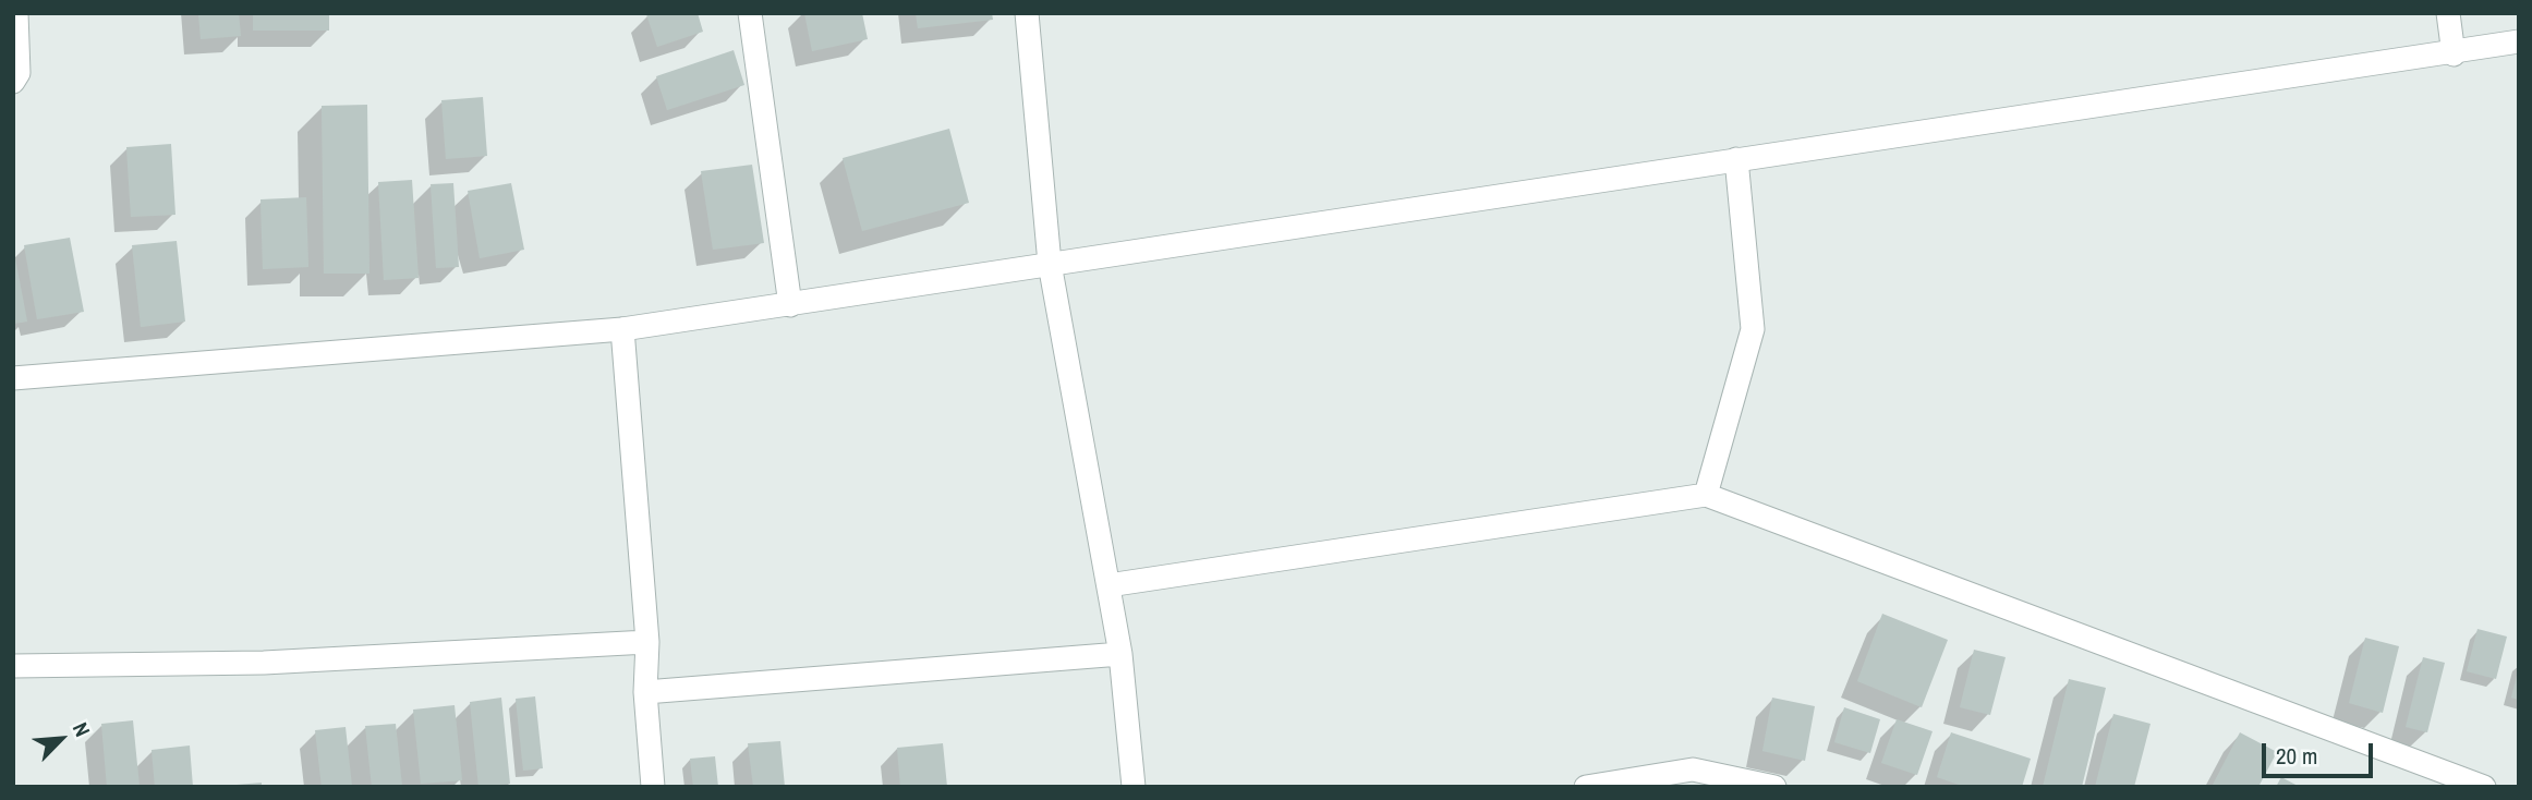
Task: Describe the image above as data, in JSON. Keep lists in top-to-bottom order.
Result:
{
  "scale_bar": "20 m",
  "north": "top right"
}
